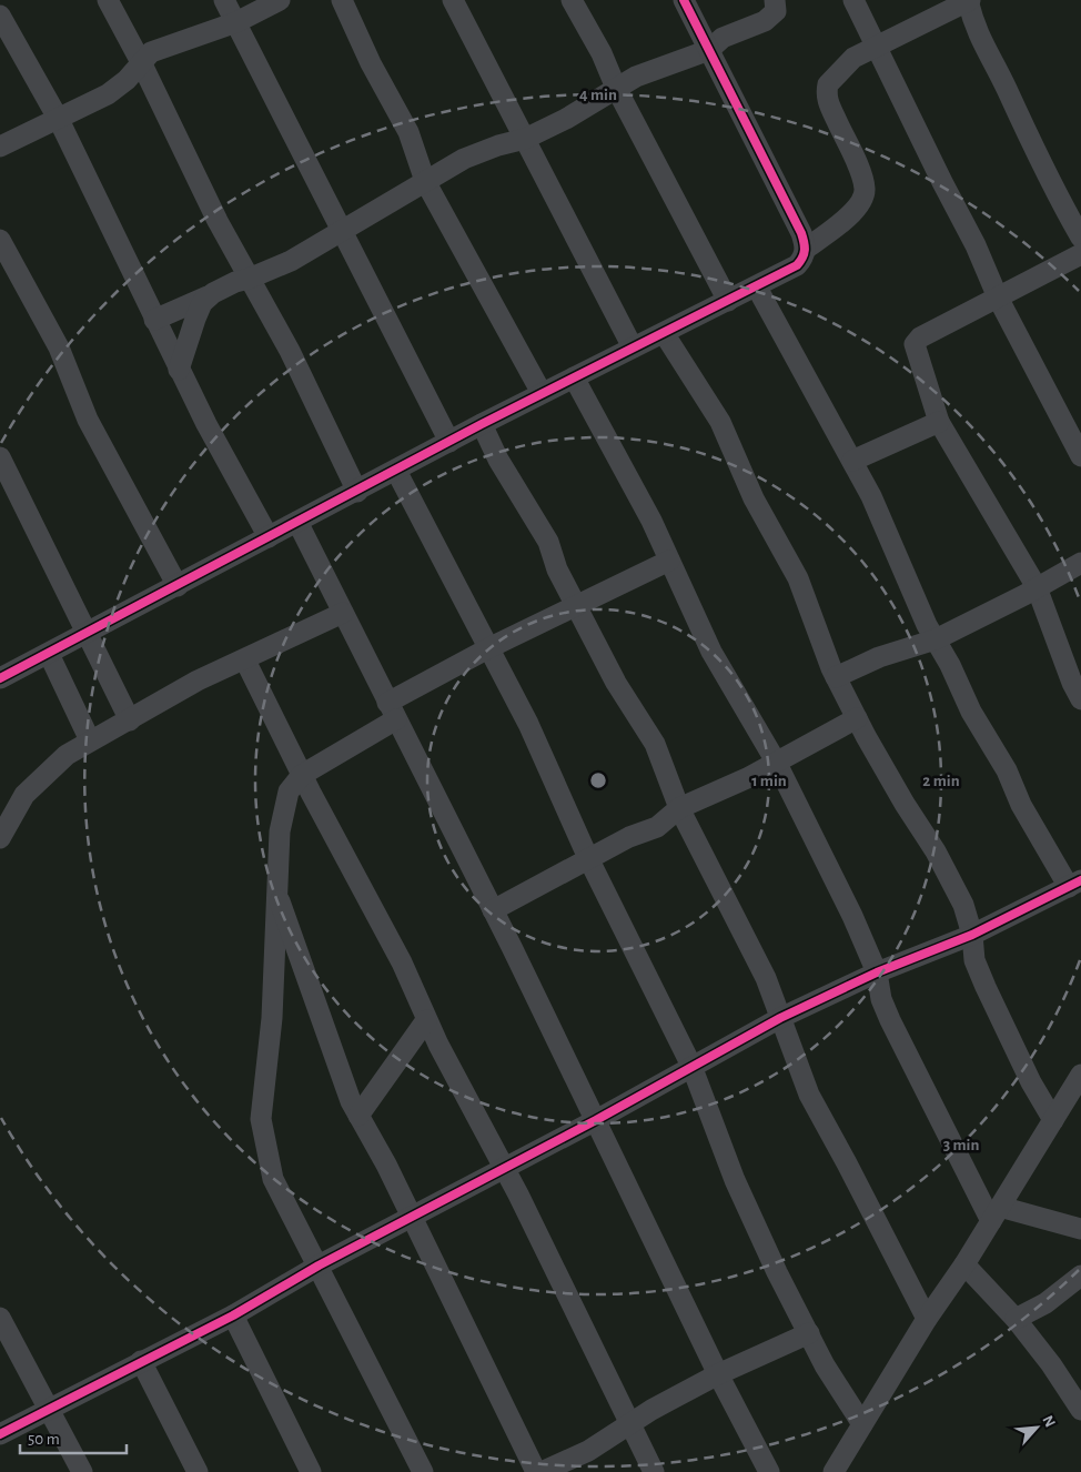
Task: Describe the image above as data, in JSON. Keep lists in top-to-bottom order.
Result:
{
  "scale_bar": "50 m",
  "north": "top right",
  "rings": [
    "4 min",
    "1 min",
    "2 min",
    "3 min"
  ]
}
